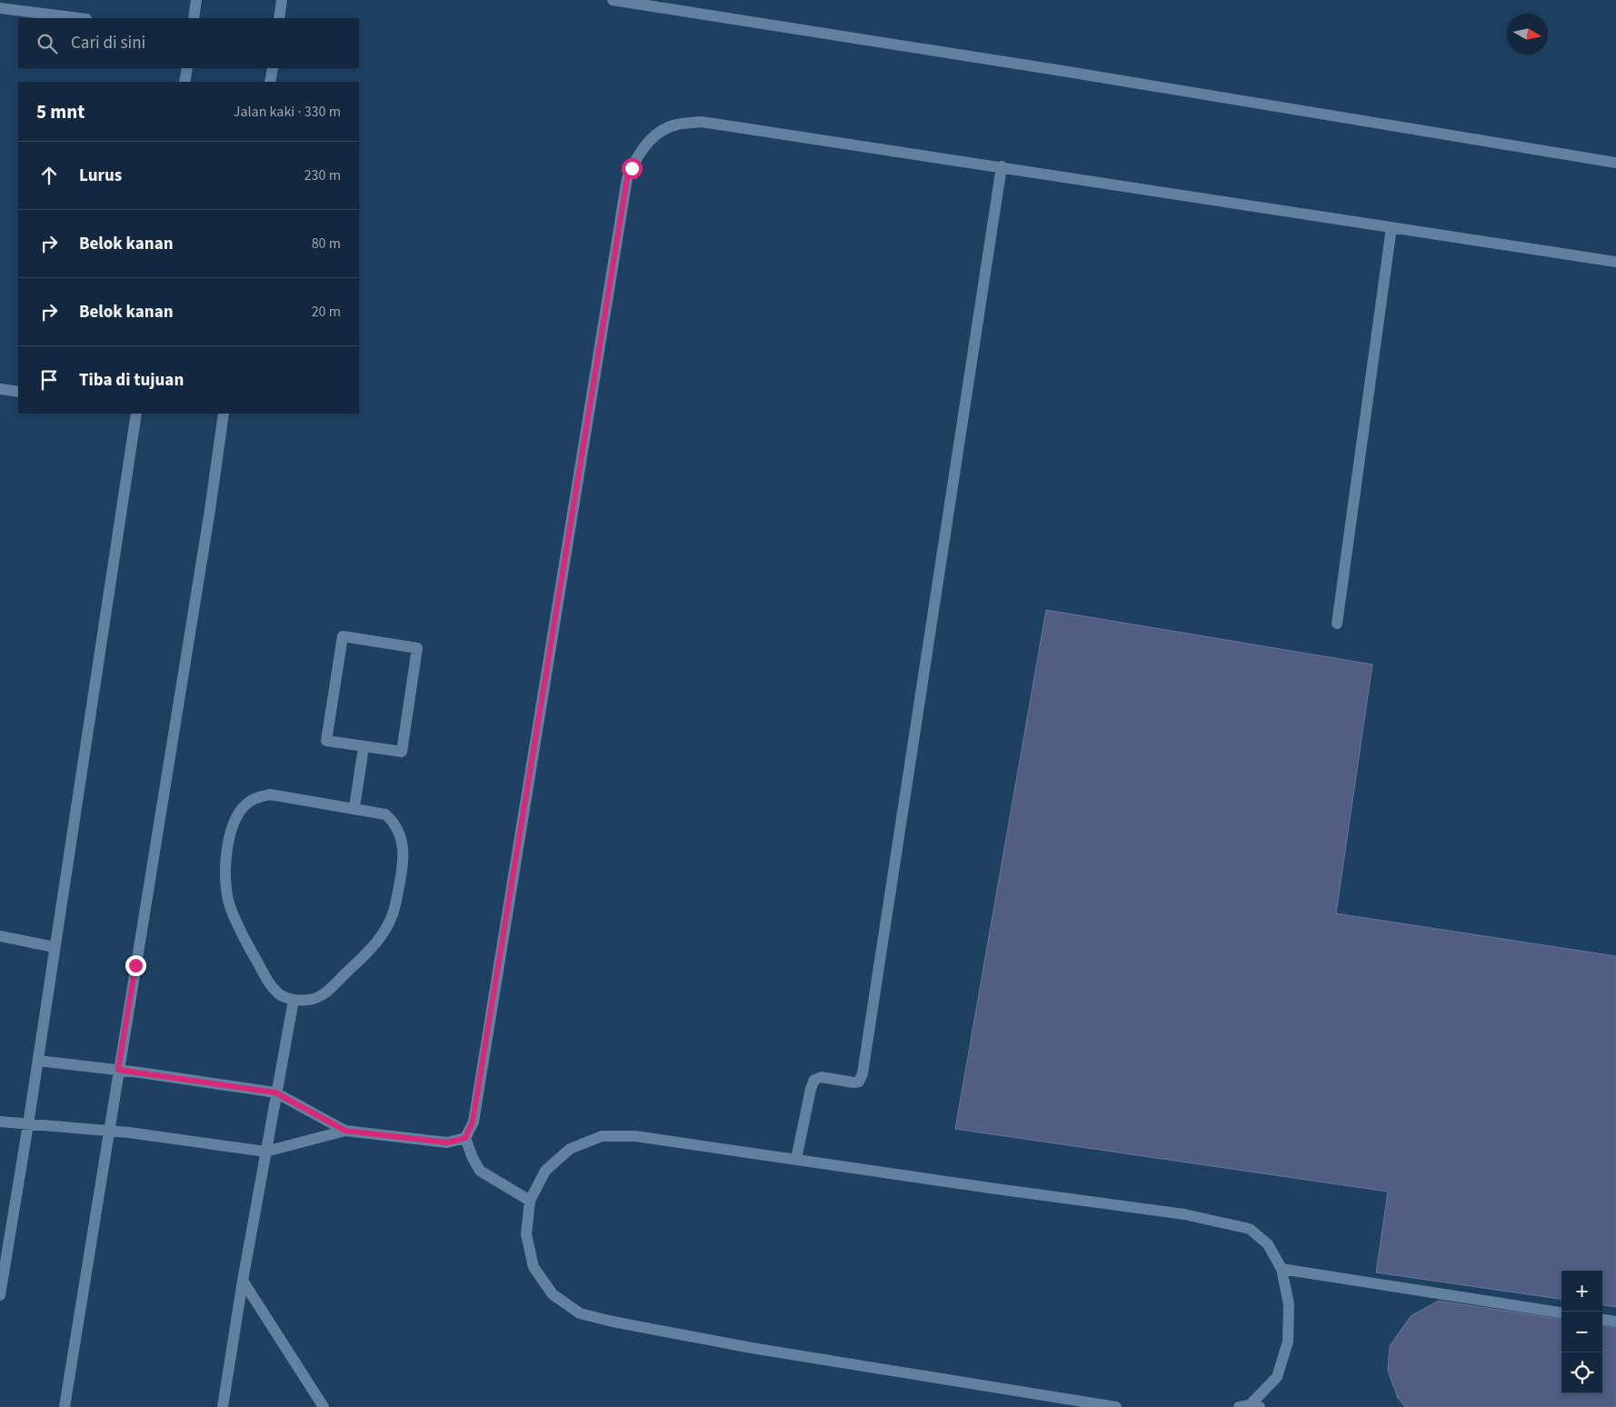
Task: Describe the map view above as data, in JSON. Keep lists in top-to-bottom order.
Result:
{
  "north": "right",
  "page": {
    "search": "Cari di sini",
    "heading": ["5 mnt", "Jalan kaki · 330 m"],
    "list": [
      ["Lurus", "230 m"],
      ["Belok kanan", "80 m"],
      ["Belok kanan", "20 m"],
      "Tiba di tujuan"
    ],
    "map_buttons": ["+", "−"]
  }
}
